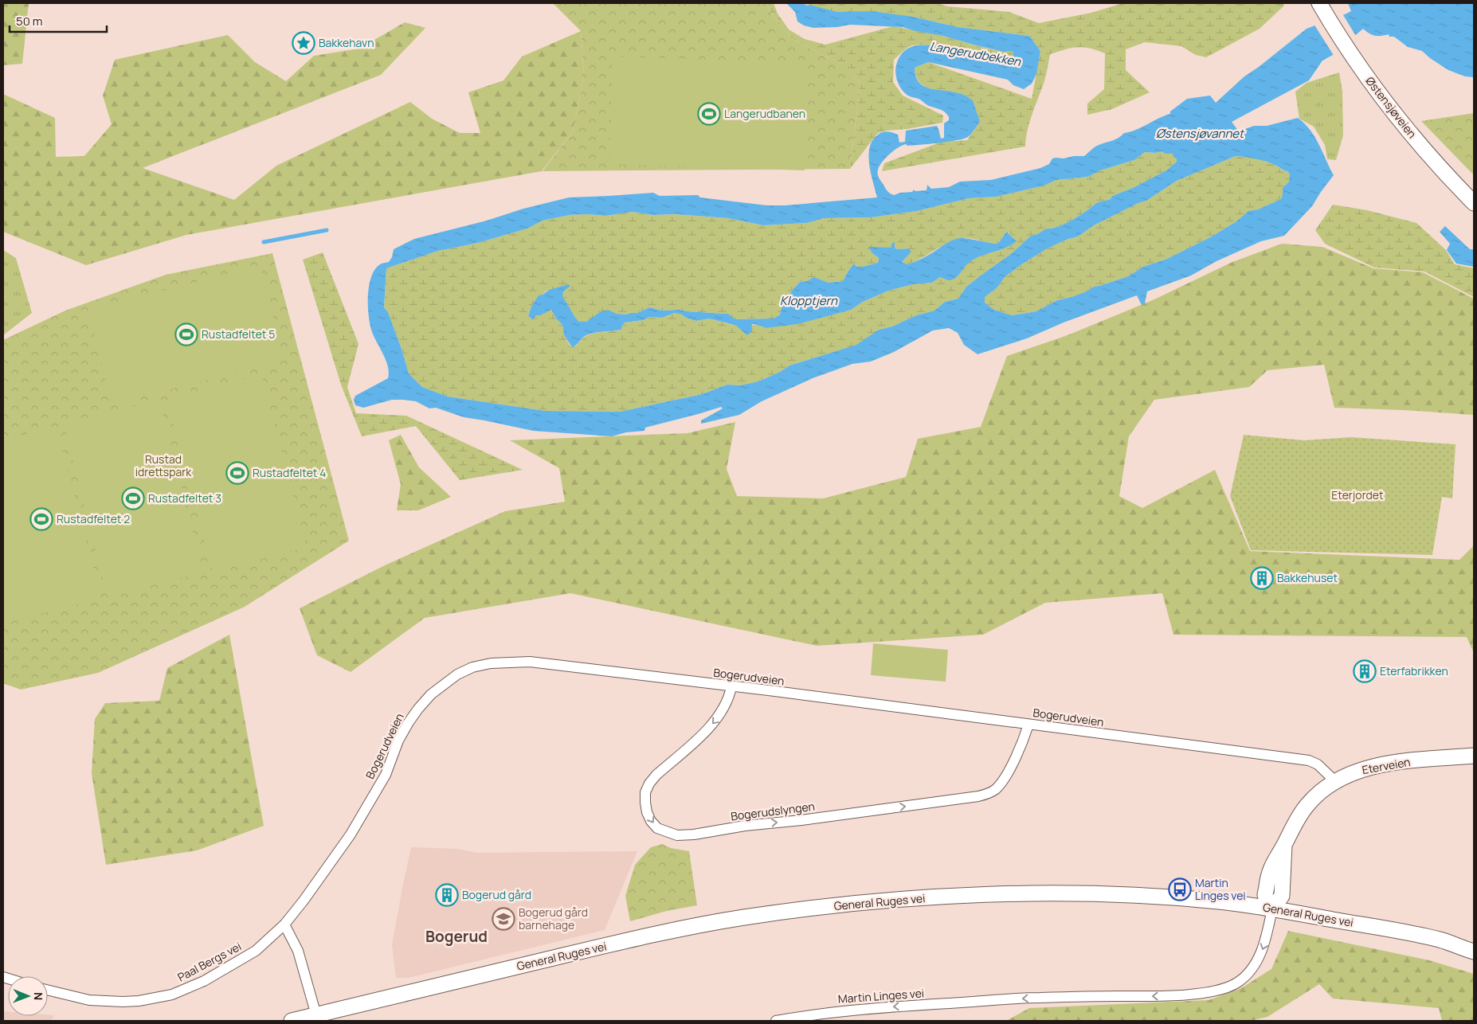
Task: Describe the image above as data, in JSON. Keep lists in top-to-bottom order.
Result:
{
  "streets": {
    "main road": ["Østensjøveien", "Eterveien", "General Ruges vei"],
    "street": [
      "Bogerudveien",
      "Bogerudslyngen",
      "Paal Bergs vei",
      "Martin Linges vei"
    ]
  },
  "crossings": [
    ["Bogerudveien", "Eterveien"],
    ["Bogerudveien", "Bogerudslyngen"],
    ["Bogerudveien", "Paal Bergs vei"],
    ["Eterveien", "General Ruges vei"],
    ["Eterveien", "Martin Linges vei"],
    ["General Ruges vei", "Martin Linges vei"]
  ],
  "one_way": ["Martin Linges vei"],
  "districts": ["Bogerud"],
  "water": ["Langerudbekken", "Østensjøvannet", "Klopptjern"],
  "parks": ["Rustad idrettspark", "Eterjordet"],
  "places": {
    "place": ["Bakkehavn"],
    "sports": [
      "Langerudbanen",
      "Rustadfeltet 5",
      "Rustadfeltet 4",
      "Rustadfeltet 3",
      "Rustadfeltet 2"
    ],
    "building": ["Bakkehuset", "Eterfabrikken", "Bogerud gård"],
    "bus stop": ["Martin Linges vei"],
    "school or university": ["Bogerud gård barnehage"]
  },
  "scale_bar": "50 m",
  "north": "right"
}
